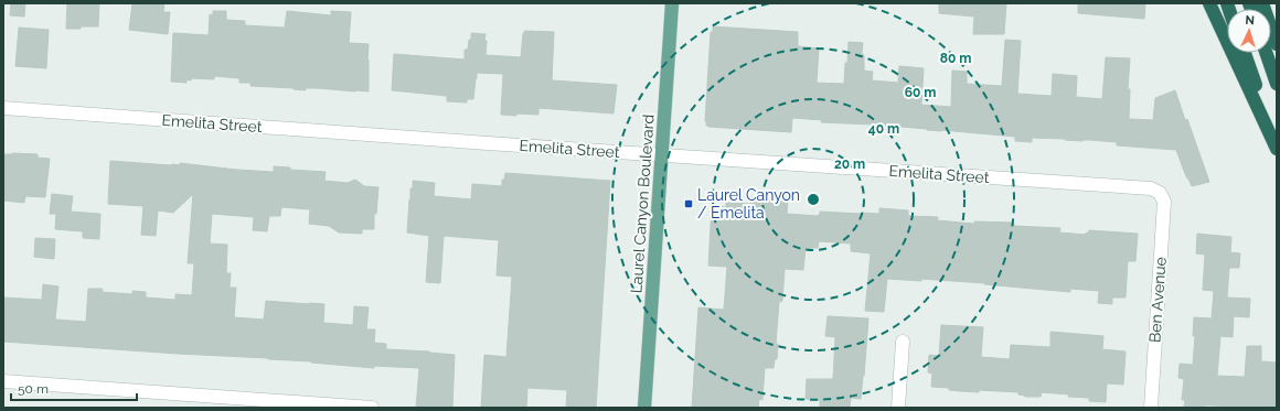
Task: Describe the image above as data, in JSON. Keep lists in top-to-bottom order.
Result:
{
  "streets": {
    "main road": ["Laurel Canyon Boulevard"],
    "street": ["Emelita Street", "Ben Avenue"]
  },
  "crossings": [
    ["Emelita Street", "Laurel Canyon Boulevard"],
    ["Emelita Street", "Ben Avenue"]
  ],
  "places": {
    "transit": ["Laurel Canyon / Emelita"]
  },
  "scale_bar": "50 m",
  "north": "top",
  "rings": [
    "80 m",
    "60 m",
    "40 m",
    "20 m"
  ]
}
